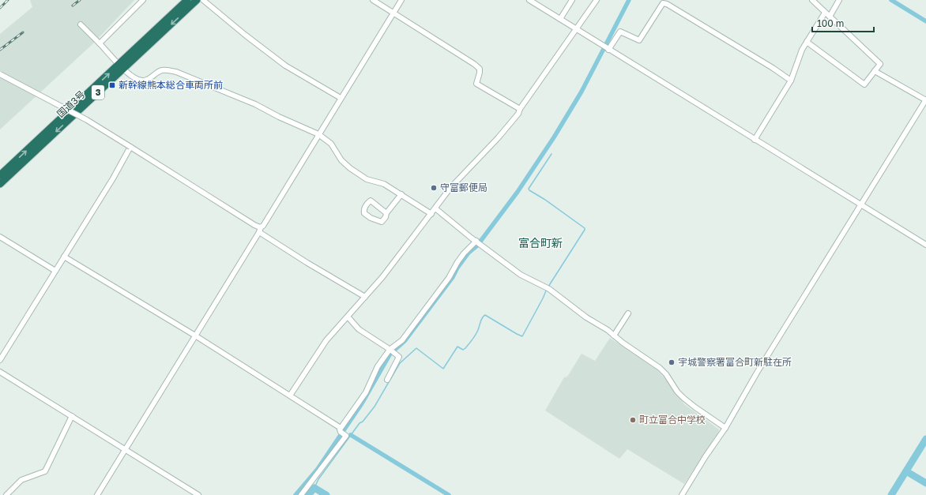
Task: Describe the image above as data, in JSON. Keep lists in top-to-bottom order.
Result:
{
  "streets": {
    "highway": ["3", "国道3号"]
  },
  "districts": ["富合町新"],
  "places": {
    "transit": ["新幹線熊本総合車両所前"],
    "other": ["守富郵便局", "宇城警察署富合町新駐在所", "町立富合中学校"]
  },
  "scale_bar": "100 m"
}
